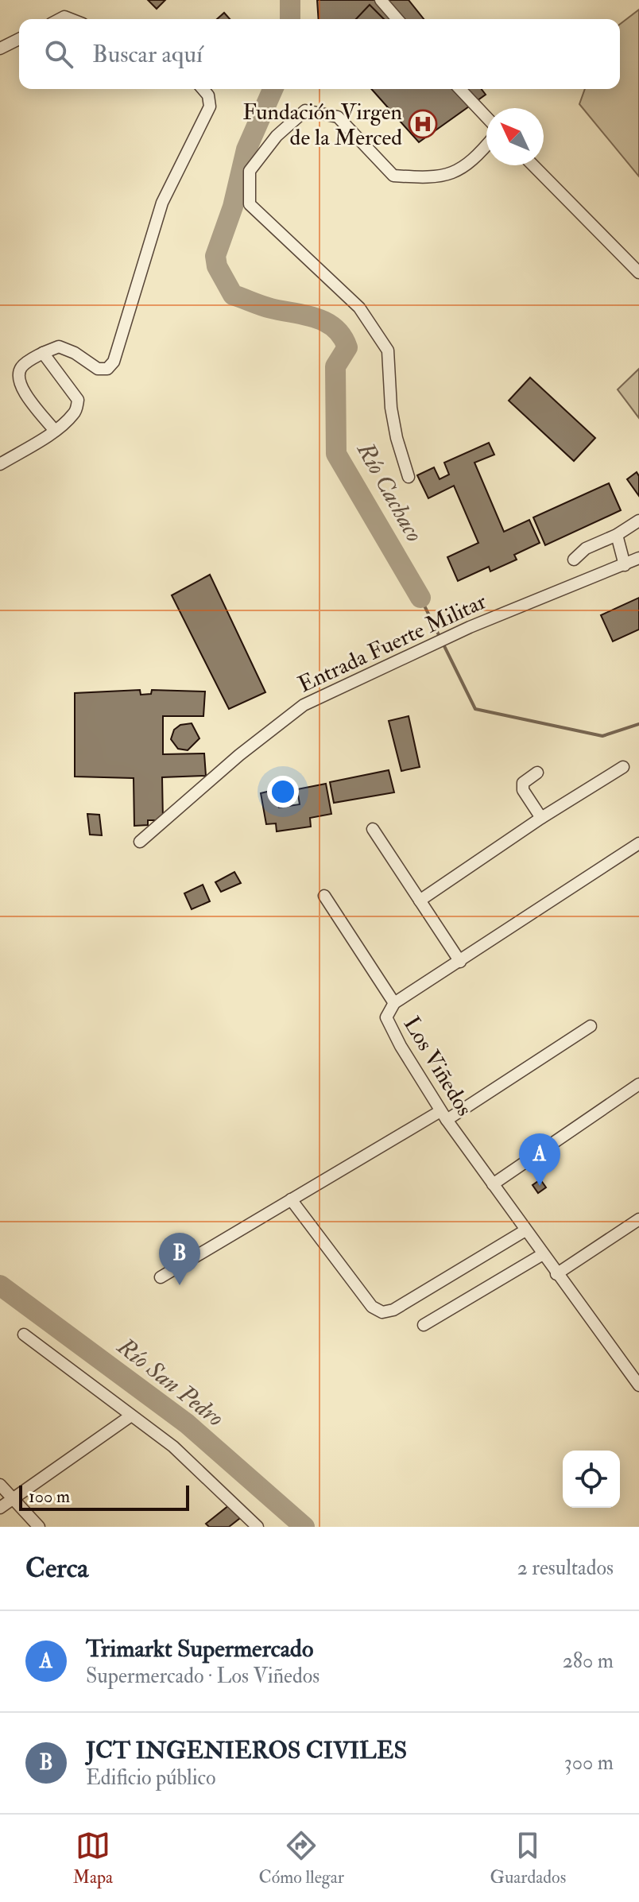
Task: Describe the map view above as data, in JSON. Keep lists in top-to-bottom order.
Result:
{
  "streets": {
    "street": ["Entrada Fuerte Militar", "Los Viñedos"]
  },
  "water": ["Río Cachaco", "Río San Pedro"],
  "places": {
    "hospital": ["Fundación Virgen de la Merced"]
  },
  "scale_bar": "100 m",
  "north": "top left",
  "page": {
    "search": "Buscar aquí",
    "pins": ["A", "B"],
    "scale": "100 m",
    "heading": ["Cerca", "2 resultados"],
    "list": [
      {
        "mark": "A",
        "name": "Trimarkt Supermercado",
        "note": "Supermercado · Los Viñedos",
        "value": "280 m"
      },
      {
        "mark": "B",
        "name": "JCT INGENIEROS CIVILES",
        "note": "Edificio público",
        "value": "300 m"
      }
    ],
    "nav": ["Mapa", "Cómo llegar", "Guardados"]
  }
}
